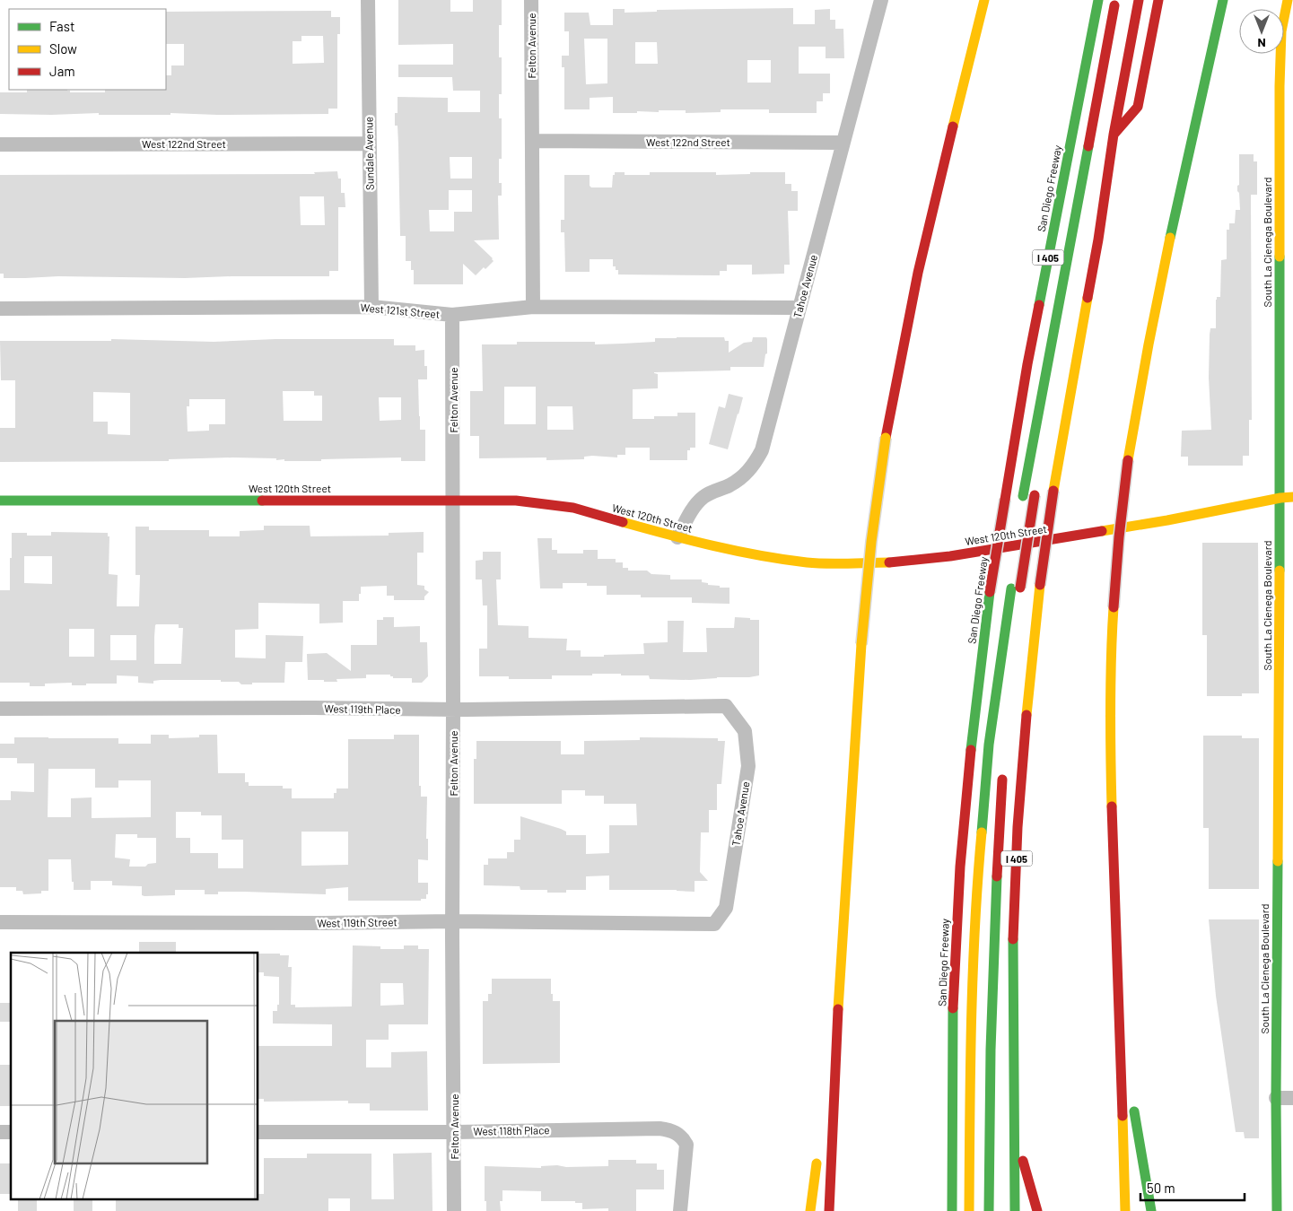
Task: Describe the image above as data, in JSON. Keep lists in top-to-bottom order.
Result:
{
  "streets": {
    "main road": [
      "San Diego Freeway",
      "South La Cienega Boulevard",
      "I 405",
      "West 120th Street"
    ],
    "street": [
      "Felton Avenue",
      "West 122nd Street",
      "Sundale Avenue",
      "Tahoe Avenue",
      "West 121st Street",
      "West 119th Place",
      "West 119th Street",
      "West 118th Place"
    ]
  },
  "crossings": [
    ["Felton Avenue", "West 122nd Street"],
    ["Felton Avenue", "West 121st Street"],
    ["Felton Avenue", "West 120th Street"],
    ["Felton Avenue", "West 119th Place"],
    ["Felton Avenue", "West 119th Street"],
    ["Felton Avenue", "West 118th Place"],
    ["West 122nd Street", "Sundale Avenue"],
    ["West 122nd Street", "Tahoe Avenue"],
    ["Sundale Avenue", "West 121st Street"],
    ["South La Cienega Boulevard", "West 120th Street"],
    ["Tahoe Avenue", "West 121st Street"],
    ["Tahoe Avenue", "West 120th Street"],
    ["Tahoe Avenue", "West 119th Place"],
    ["Tahoe Avenue", "West 119th Street"]
  ],
  "legend": ["Fast", "Slow", "Jam"],
  "scale_bar": "50 m",
  "north": "bottom"
}
